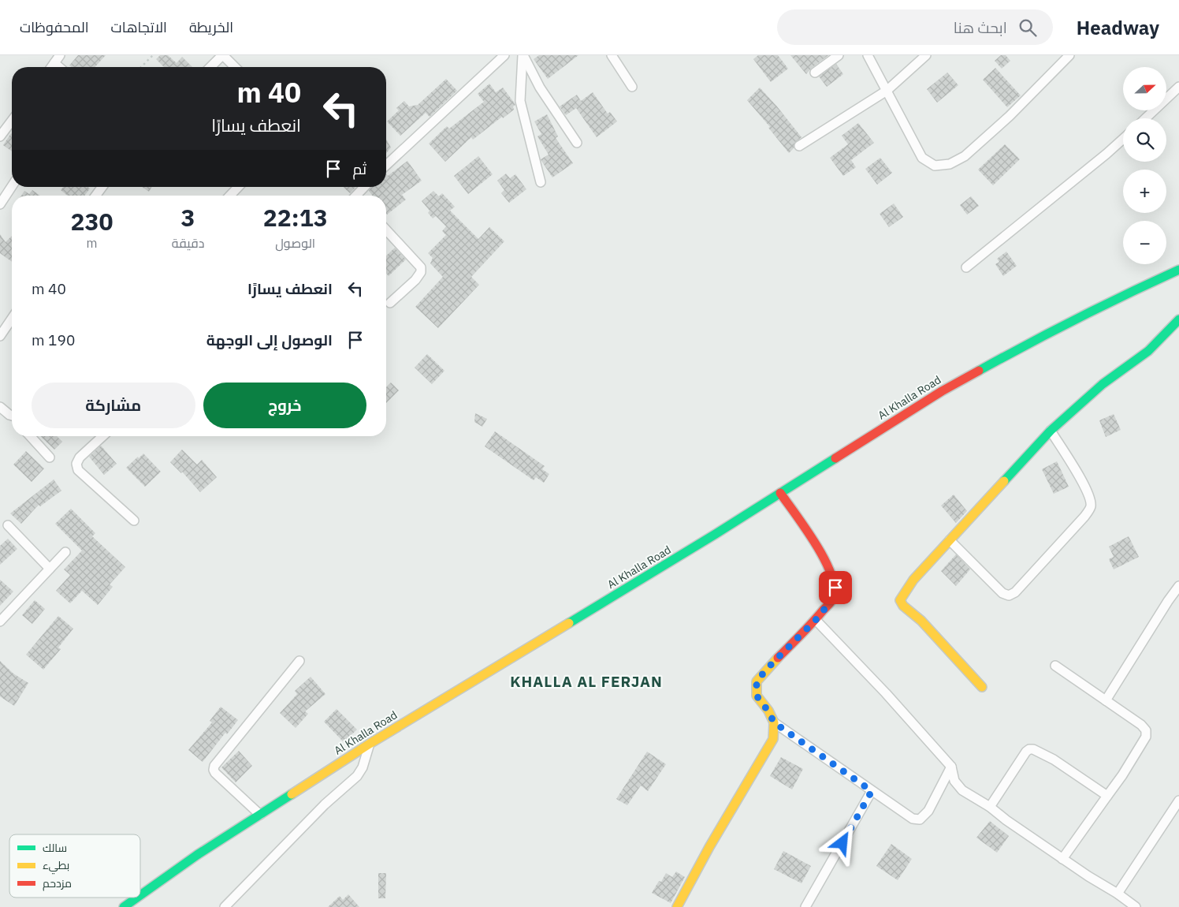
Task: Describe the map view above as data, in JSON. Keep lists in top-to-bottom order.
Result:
{
  "streets": {
    "street": ["Al Khalla Road"]
  },
  "districts": ["KHALLA AL FERJAN"],
  "legend": ["سالك", "بطيء", "مزدحم"],
  "north": "right",
  "page": {
    "header": "Headway",
    "search": "ابحث هنا",
    "nav": ["الخريطة", "الاتجاهات", "المحفوظات"],
    "map_buttons": ["+", "−"],
    "turn": ["40 m", "انعطف يسارًا"],
    "then": "ثم",
    "eta": [
      "22:13",
      "الوصول",
      "3",
      "دقيقة",
      "230",
      "m"
    ],
    "list": [
      {
        "name": "انعطف يسارًا",
        "value": "40 m"
      },
      {
        "name": "الوصول إلى الوجهة",
        "value": "190 m"
      }
    ],
    "buttons": ["خروج", "مشاركة"]
  }
}
